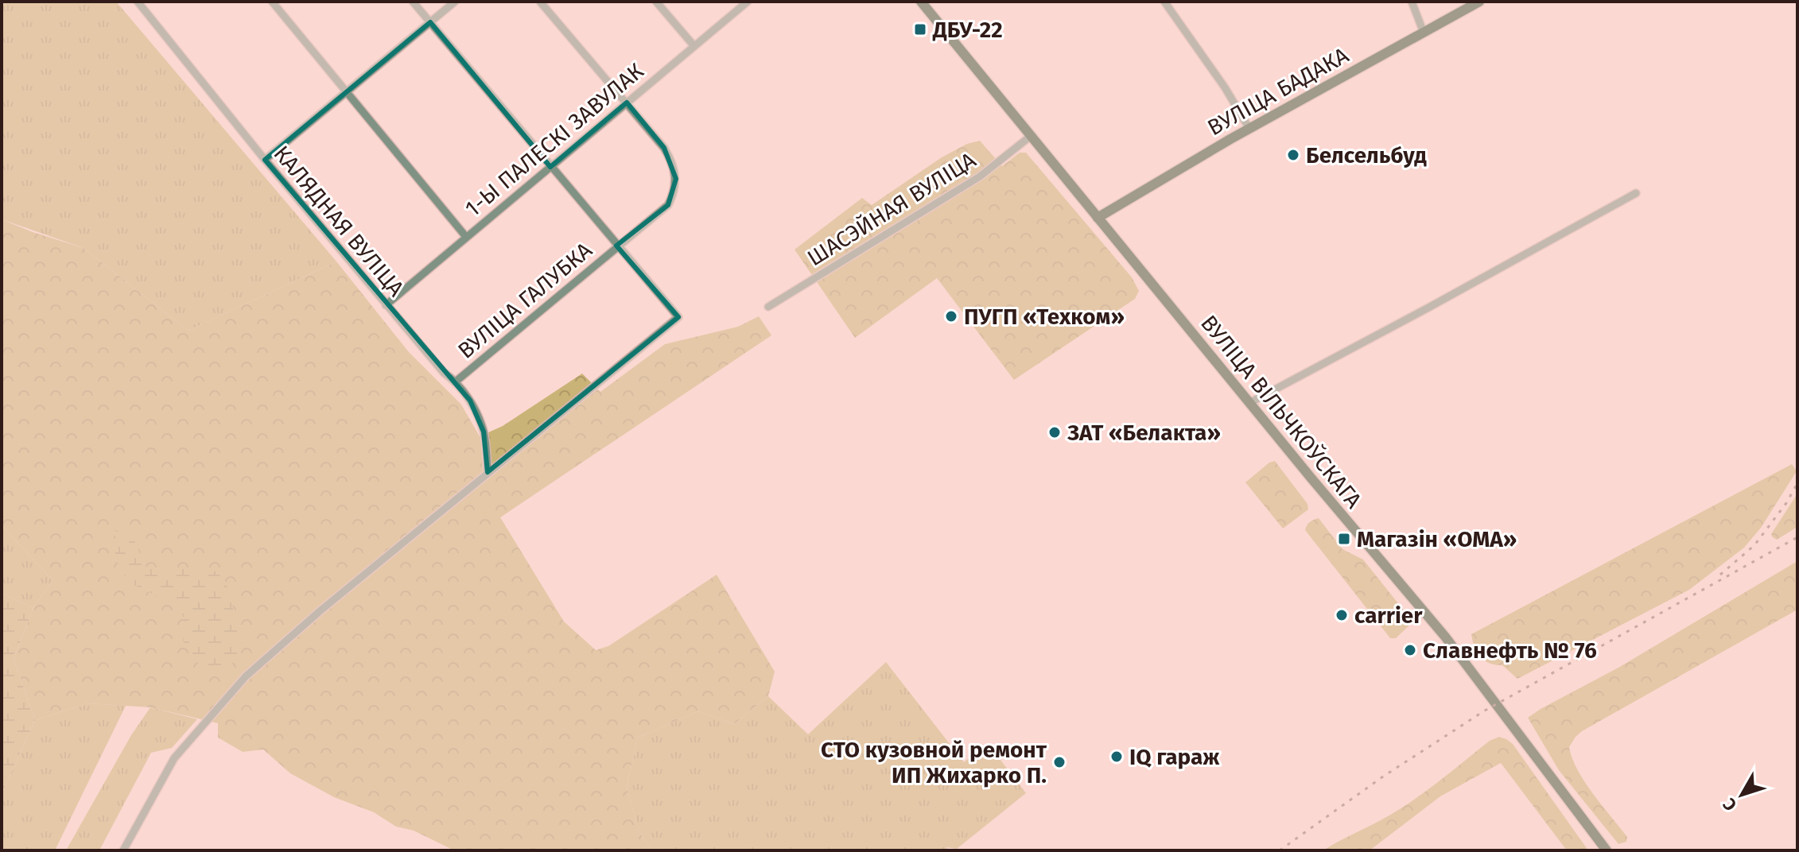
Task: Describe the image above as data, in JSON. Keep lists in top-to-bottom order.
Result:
{
  "streets": {
    "main road": ["ВУЛІЦА БАДАКА", "ВУЛІЦА ВІЛЬЧКОЎСКАГА"],
    "street": [
      "1-Ы ПАЛЕСКІ ЗАВУЛАК",
      "ШАСЭЙНАЯ ВУЛІЦА",
      "КАЛЯДНАЯ ВУЛІЦА",
      "ВУЛІЦА ГАЛУБКА"
    ]
  },
  "crossings": [
    ["ВУЛІЦА БАДАКА", "ВУЛІЦА ВІЛЬЧКОЎСКАГА"],
    ["1-Ы ПАЛЕСКІ ЗАВУЛАК", "КАЛЯДНАЯ ВУЛІЦА"],
    ["1-Ы ПАЛЕСКІ ЗАВУЛАК", "ВУЛІЦА ГАЛУБКА"],
    ["ШАСЭЙНАЯ ВУЛІЦА", "ВУЛІЦА ВІЛЬЧКОЎСКАГА"],
    ["КАЛЯДНАЯ ВУЛІЦА", "ВУЛІЦА ГАЛУБКА"]
  ],
  "places": {
    "transit": ["ДБУ-22", "Магазін «ОМА»"],
    "other": [
      "Белсельбуд",
      "ПУГП «Техком»",
      "ЗАТ «Белакта»",
      "carrier",
      "Славнефть № 76",
      "IQ гараж",
      "СТО кузовной ремонт ИП Жихарко П."
    ]
  },
  "north": "bottom left"
}
